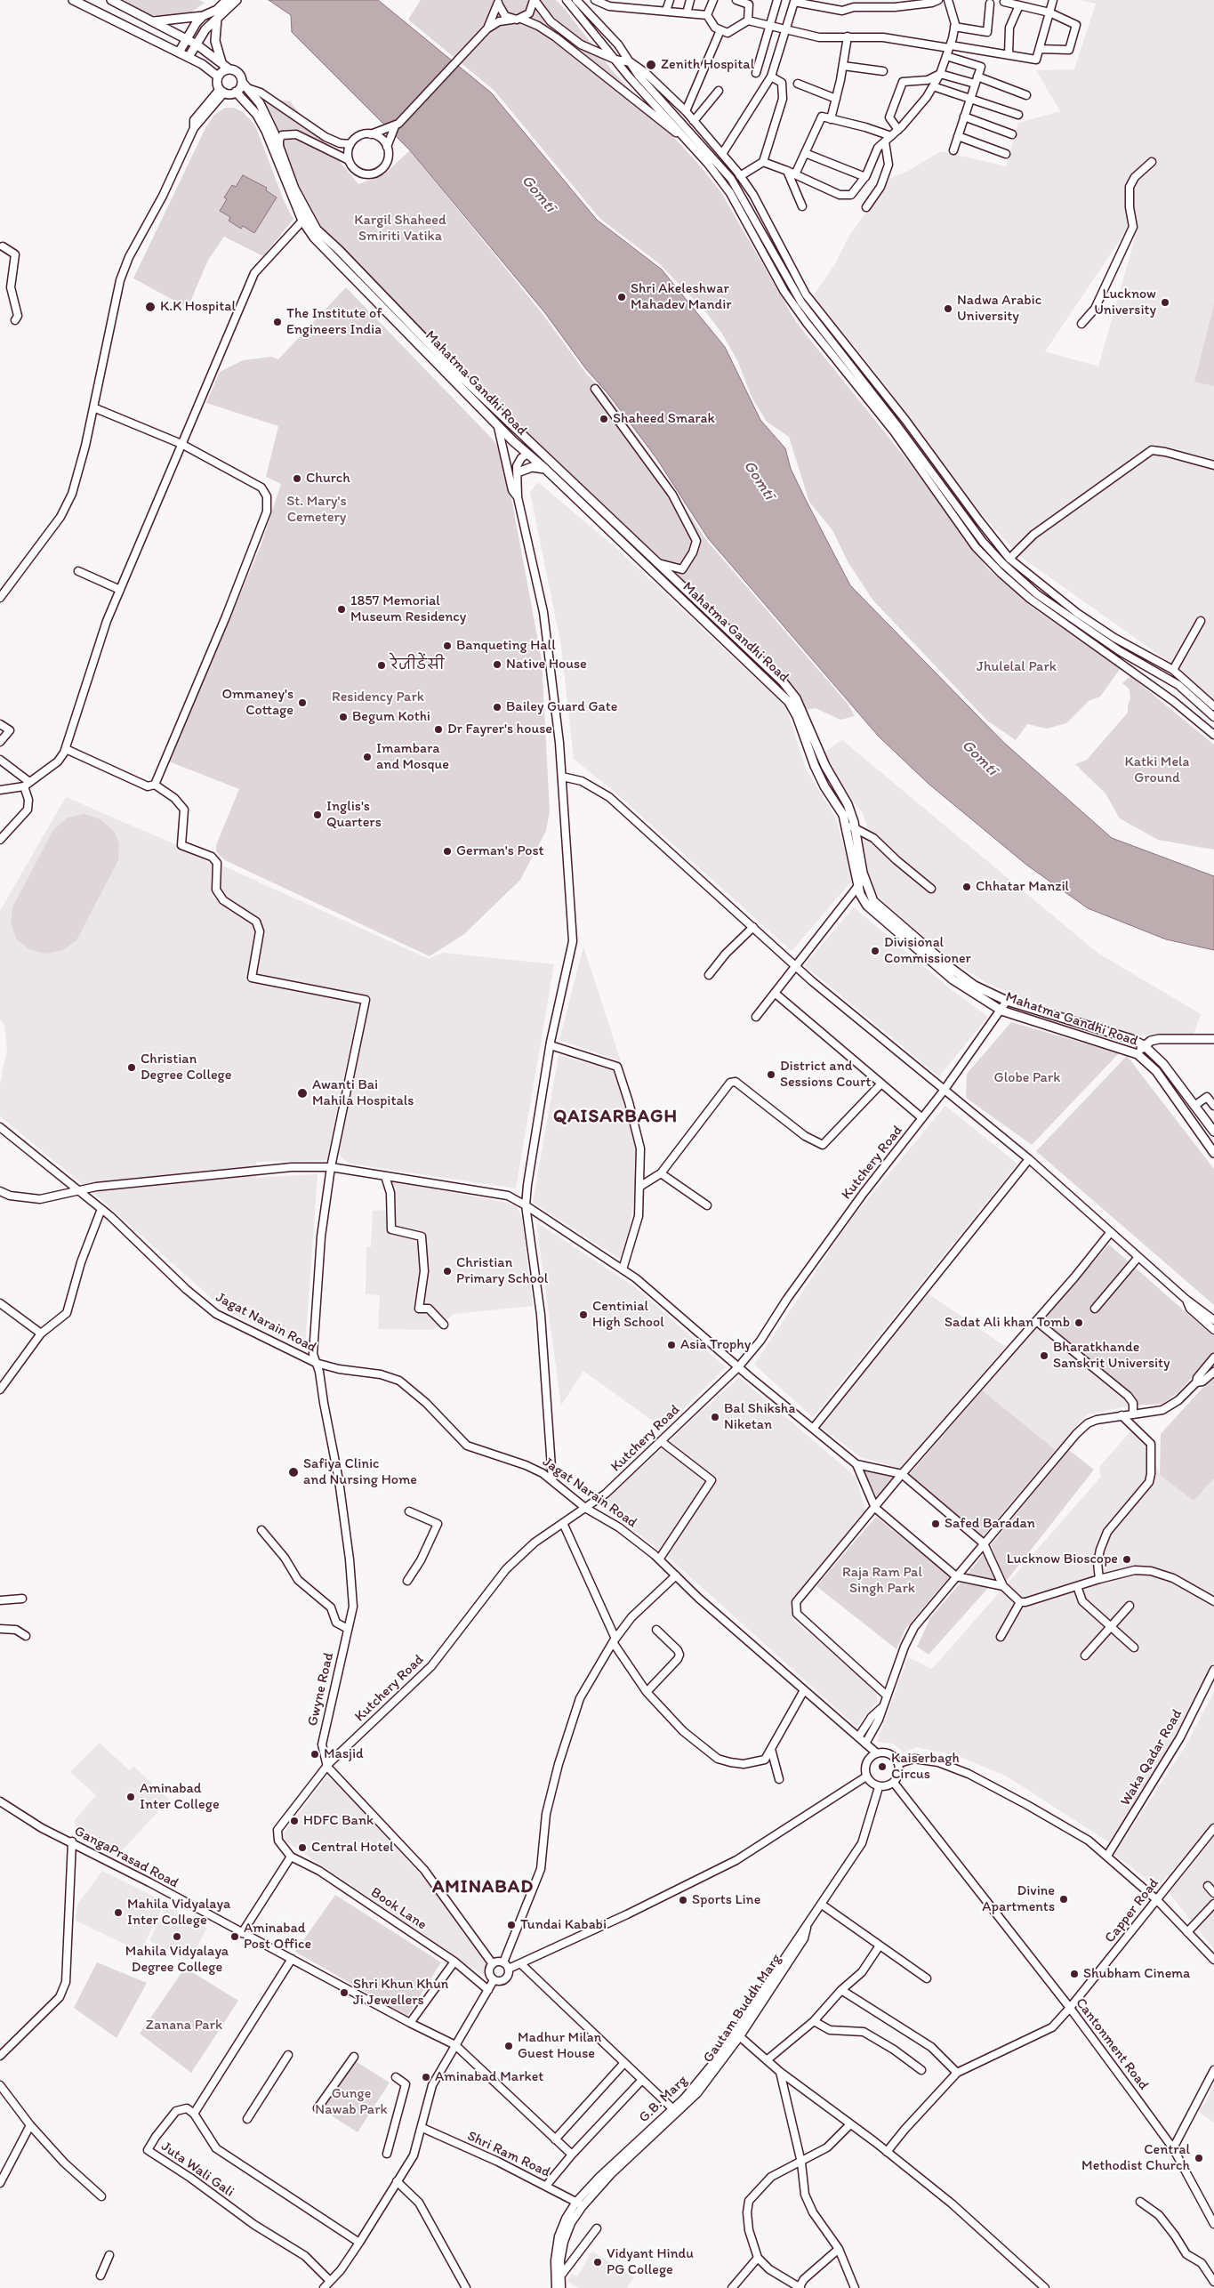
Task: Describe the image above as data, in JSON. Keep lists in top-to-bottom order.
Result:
{
  "streets": {
    "main road": ["Mahatma Gandhi Road"],
    "street": [
      "Kutchery Road",
      "Jagat Narain Road",
      "Gwyne Road",
      "Waka Qadar Road",
      "GangaPrasad Road",
      "Book Lane",
      "Capper Road",
      "Gautam Buddh Marg",
      "Cantonment Road",
      "G.B. Marg",
      "Shri Ram Road",
      "Juta Wali Gali"
    ]
  },
  "crossings": [
    ["Mahatma Gandhi Road", "Kutchery Road"],
    ["Kutchery Road", "Jagat Narain Road"],
    ["Kutchery Road", "Gwyne Road"],
    ["Kutchery Road", "Book Lane"],
    ["Jagat Narain Road", "Gwyne Road"],
    ["Jagat Narain Road", "Gautam Buddh Marg"],
    ["Jagat Narain Road", "Cantonment Road"],
    ["Capper Road", "Cantonment Road"],
    ["Gautam Buddh Marg", "Cantonment Road"],
    ["Gautam Buddh Marg", "G.B. Marg"],
    ["G.B. Marg", "Shri Ram Road"]
  ],
  "districts": ["QAISARBAGH", "AMINABAD"],
  "water": ["Gomtī"],
  "parks": [
    "Kargil Shaheed Smiriti Vatika",
    "St. Mary's Cemetery",
    "Jhulelal Park",
    "Residency Park",
    "Katki Mela Ground",
    "Globe Park",
    "Raja Ram Pal Singh Park",
    "Zanana Park",
    "Gunge Nawab Park"
  ],
  "places": [
    "Zenith Hospital",
    "Shri Akeleshwar Mahadev Mandir",
    "Lucknow University",
    "K.K Hospital",
    "Nadwa Arabic University",
    "The Institute of Engineers India",
    "Shaheed Smarak",
    "Church",
    "1857 Memorial Museum Residency",
    "Banqueting Hall",
    "Native House",
    "रेजीडेंसी",
    "Ommaney's Cottage",
    "Bailey Guard Gate",
    "Begum Kothi",
    "Dr Fayrer's house",
    "Imambara and Mosque",
    "Inglis's Quarters",
    "German's Post",
    "Chhatar Manzil",
    "Divisional Commissioner",
    "Christian Degree College",
    "District and Sessions Court",
    "Awanti Bai Mahila Hospitals",
    "Christian Primary School",
    "Centinial High School",
    "Sadat Ali khan Tomb",
    "Asia Trophy",
    "Bharatkhande Sanskrit University",
    "Bal Shiksha Niketan",
    "Safiya Clinic and Nursing Home",
    "Safed Baradan",
    "Lucknow Bioscope",
    "Masjid",
    "Kaiserbagh Circus",
    "Aminabad Inter College",
    "HDFC Bank",
    "Central Hotel",
    "Divine Apartments",
    "Sports Line",
    "Mahila Vidyalaya Inter College",
    "Tundai Kababi",
    "Mahila Vidyalaya Degree College",
    "Aminabad Post Office",
    "Shubham Cinema",
    "Shri Khun Khun Ji Jewellers",
    "Madhur Milan Guest House",
    "Aminabad Market",
    "Central Methodist Church",
    "Vidyant Hindu PG College"
  ]
}
